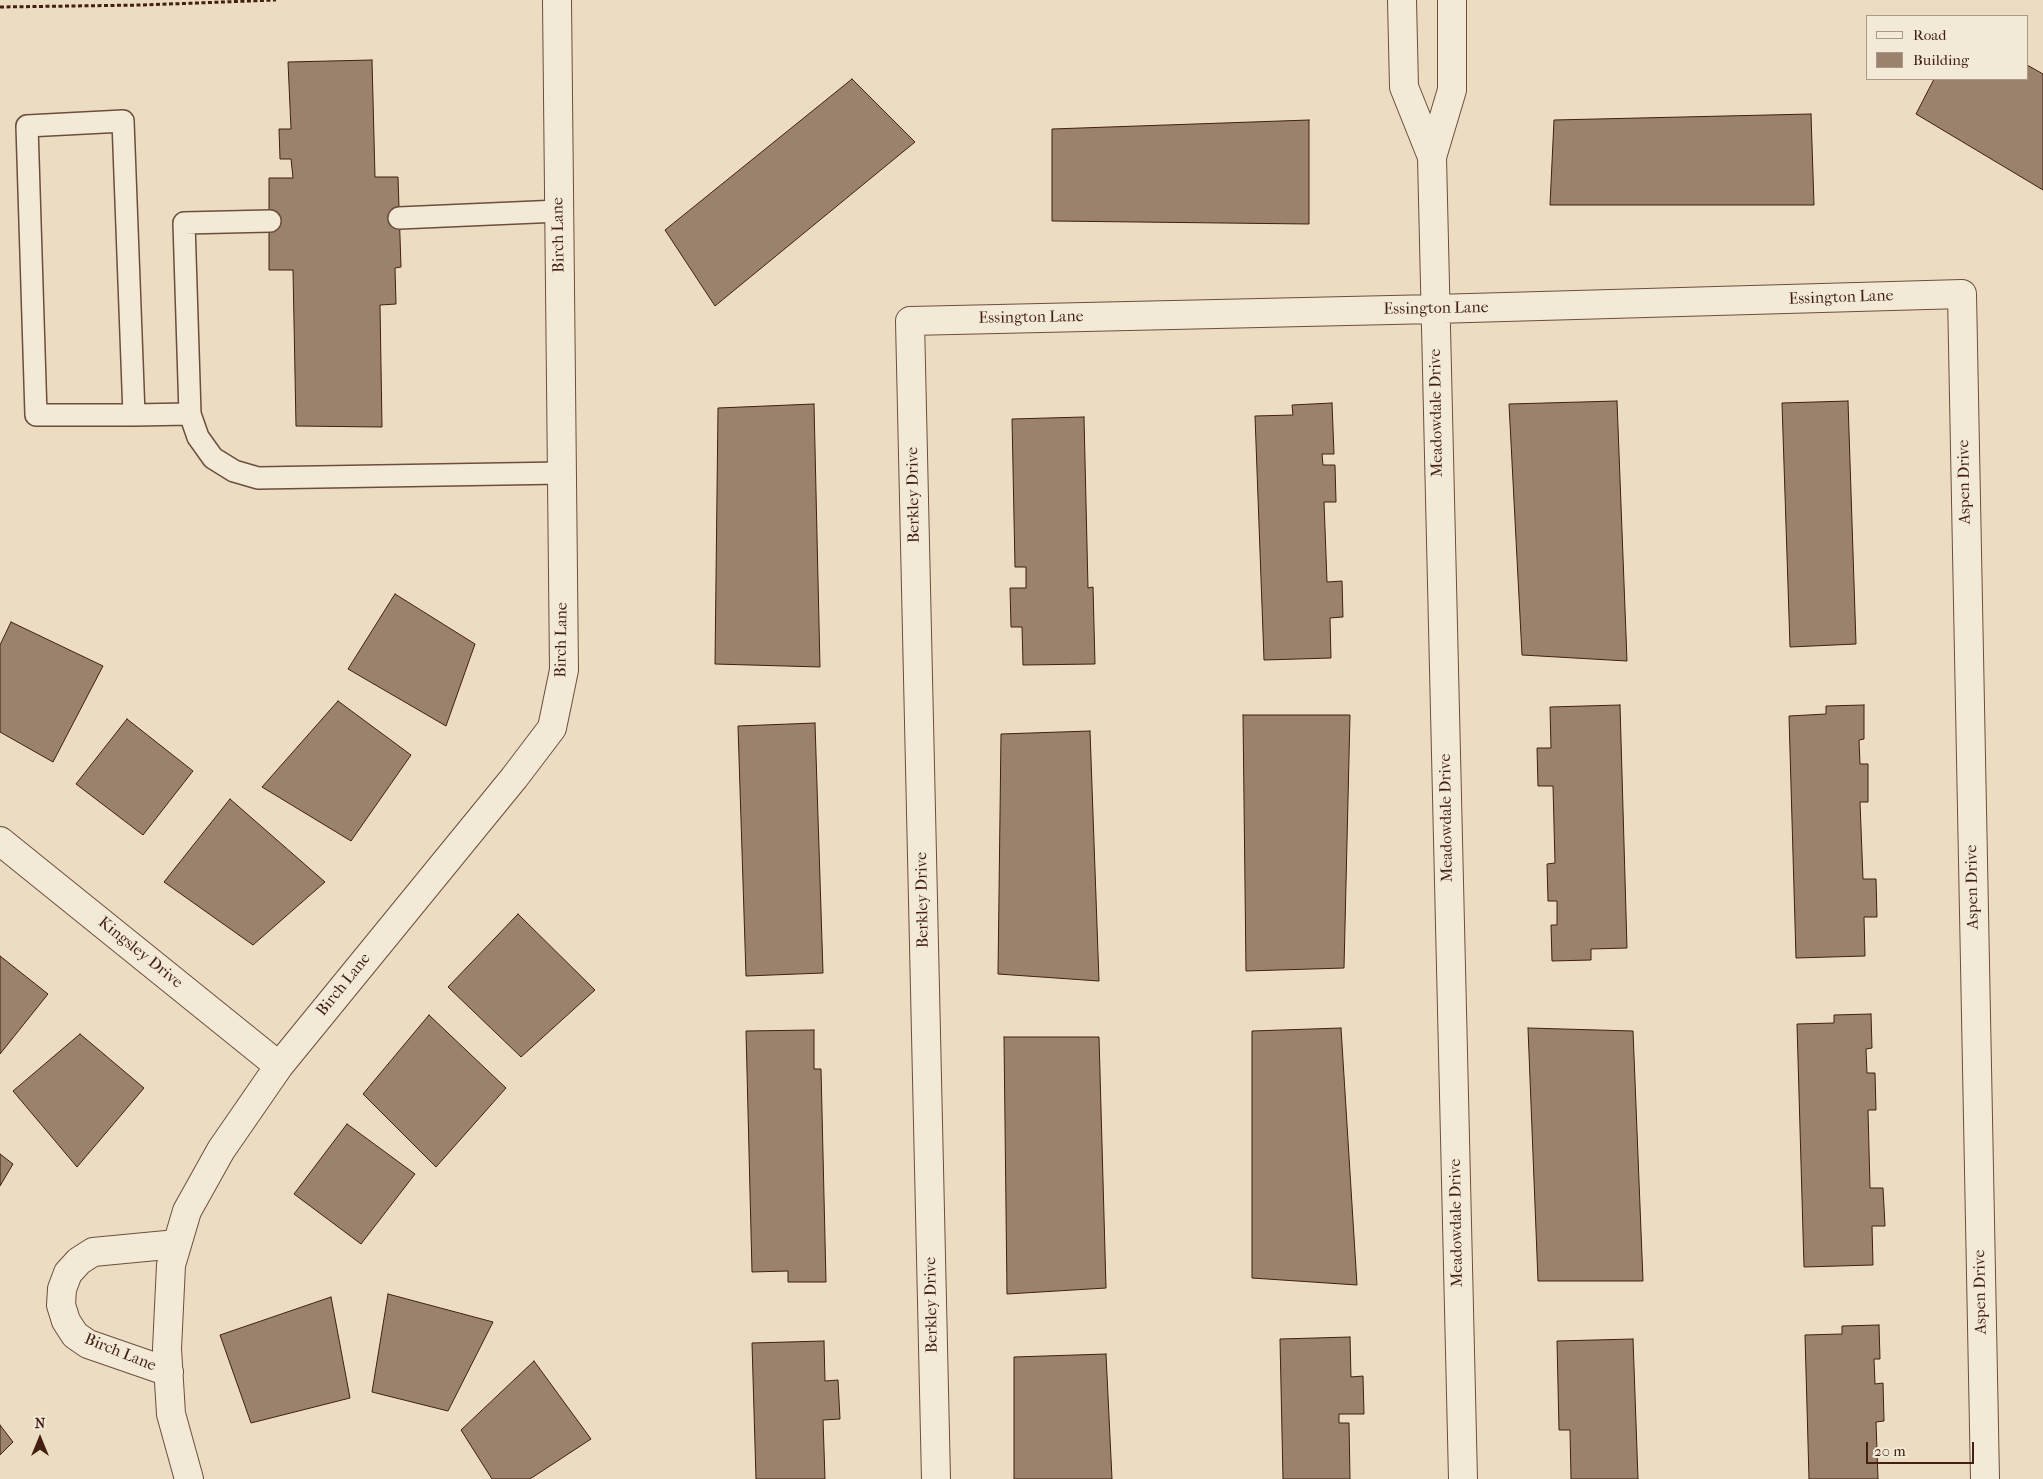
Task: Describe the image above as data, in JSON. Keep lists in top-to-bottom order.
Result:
{
  "streets": {
    "street": [
      "Birch Lane",
      "Essington Lane",
      "Meadowdale Drive",
      "Aspen Drive",
      "Berkley Drive",
      "Kingsley Drive"
    ]
  },
  "crossings": [
    ["Birch Lane", "Kingsley Drive"],
    ["Essington Lane", "Meadowdale Drive"],
    ["Essington Lane", "Aspen Drive"],
    ["Essington Lane", "Berkley Drive"]
  ],
  "legend": ["Road", "Building"],
  "scale_bar": "20 m",
  "north": "top"
}
